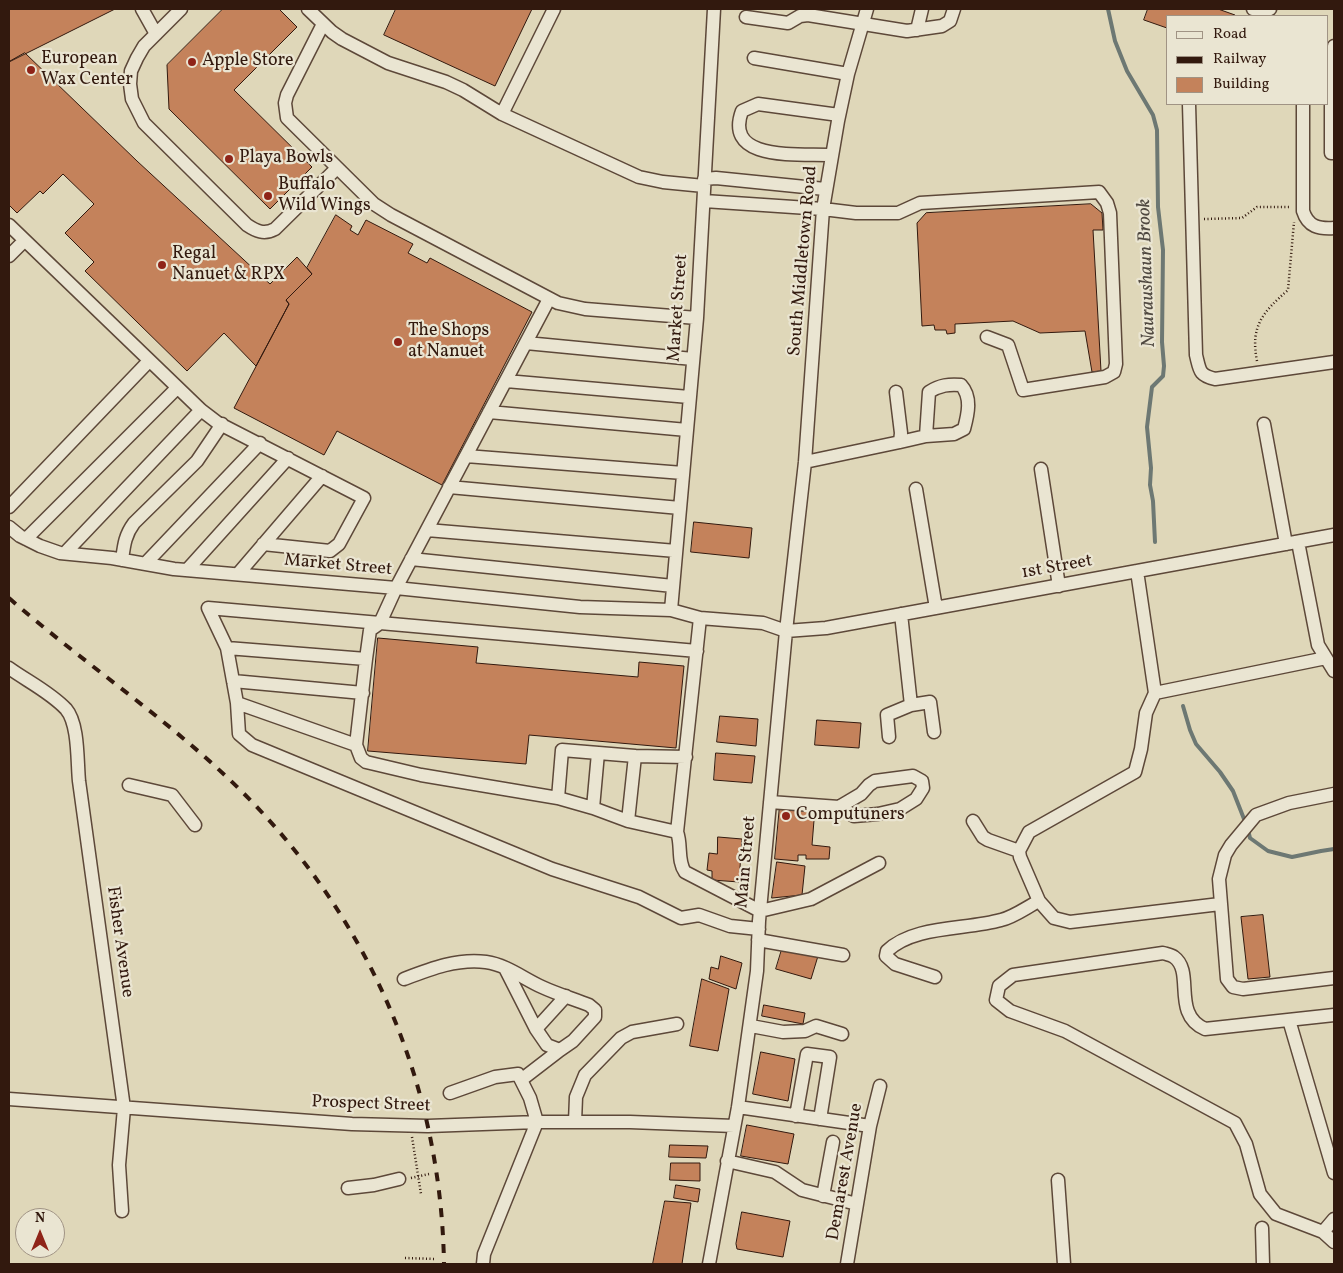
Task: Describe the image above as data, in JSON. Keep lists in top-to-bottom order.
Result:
{
  "streets": {
    "street": [
      "South Middletown Road",
      "Market Street",
      "1st Street",
      "Main Street",
      "Fisher Avenue",
      "Prospect Street",
      "Demarest Avenue"
    ]
  },
  "crossings": [
    ["South Middletown Road", "Main Street"],
    ["Market Street", "1st Street"],
    ["Market Street", "Main Street"],
    ["1st Street", "Main Street"],
    ["Main Street", "Prospect Street"],
    ["Fisher Avenue", "Prospect Street"]
  ],
  "water": ["Nauraushaun Brook"],
  "places": [
    "Apple Store",
    "European Wax Center",
    "Playa Bowls",
    "Buffalo Wild Wings",
    "Regal Nanuet & RPX",
    "The Shops at Nanuet",
    "Computuners"
  ],
  "legend": ["Road", "Railway", "Building"],
  "north": "top"
}
